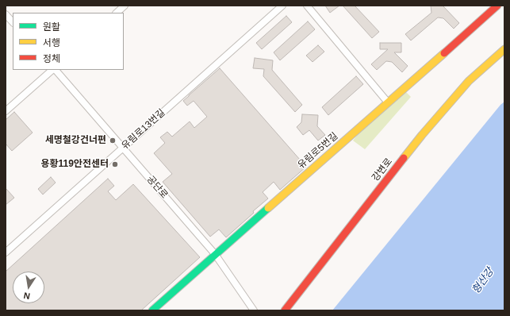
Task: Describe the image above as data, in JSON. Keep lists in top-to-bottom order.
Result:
{
  "streets": {
    "street": [
      "유림로13번길",
      "유림로5번길",
      "강변로",
      "공단로"
    ]
  },
  "crossings": [
    ["유림로13번길", "공단로"],
    ["유림로5번길", "공단로"]
  ],
  "water": ["형산강"],
  "places": ["세명철강건너편", "용황119안전센터"],
  "legend": ["원활", "서행", "정체"],
  "north": "bottom"
}
